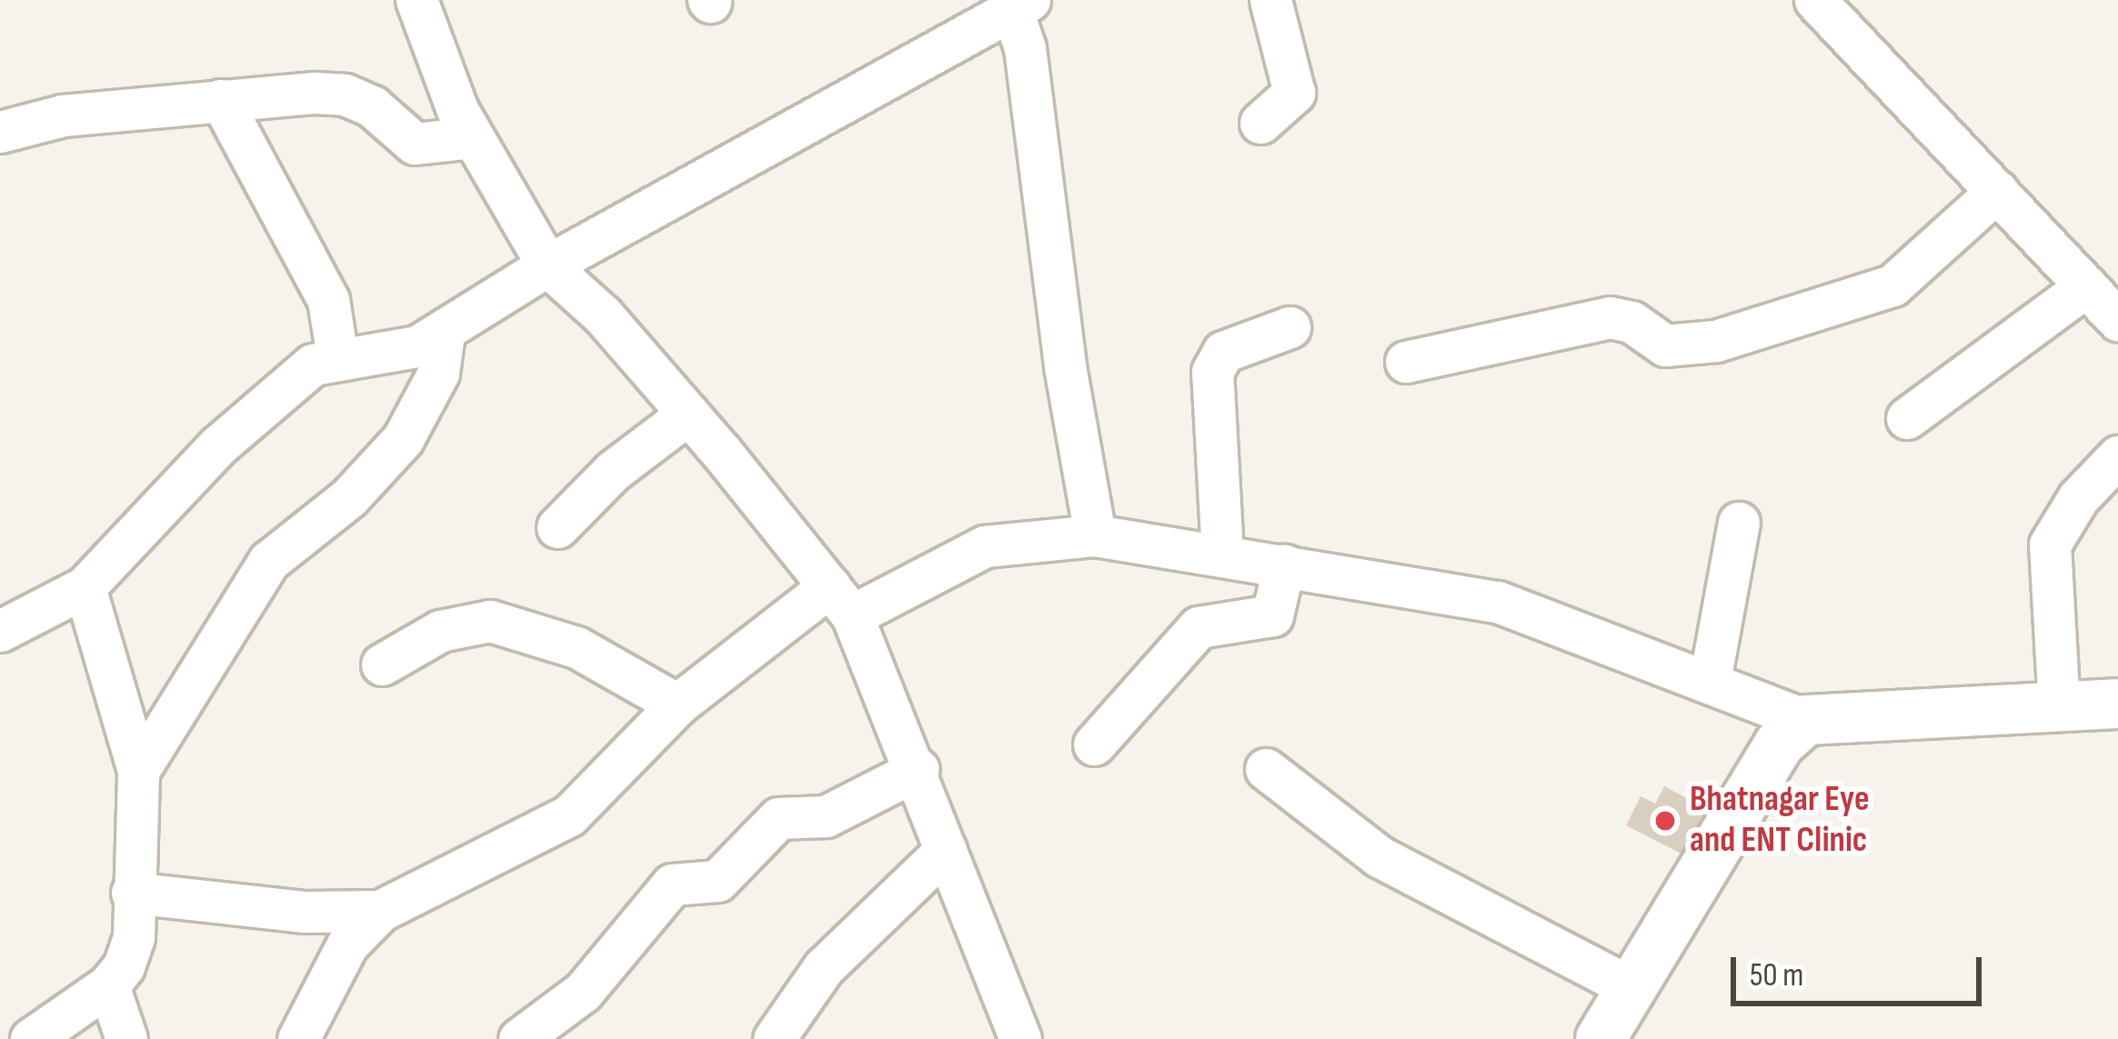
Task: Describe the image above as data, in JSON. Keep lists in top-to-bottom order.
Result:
{
  "places": ["Bhatnagar Eye and ENT Clinic"],
  "scale_bar": "50 m"
}
